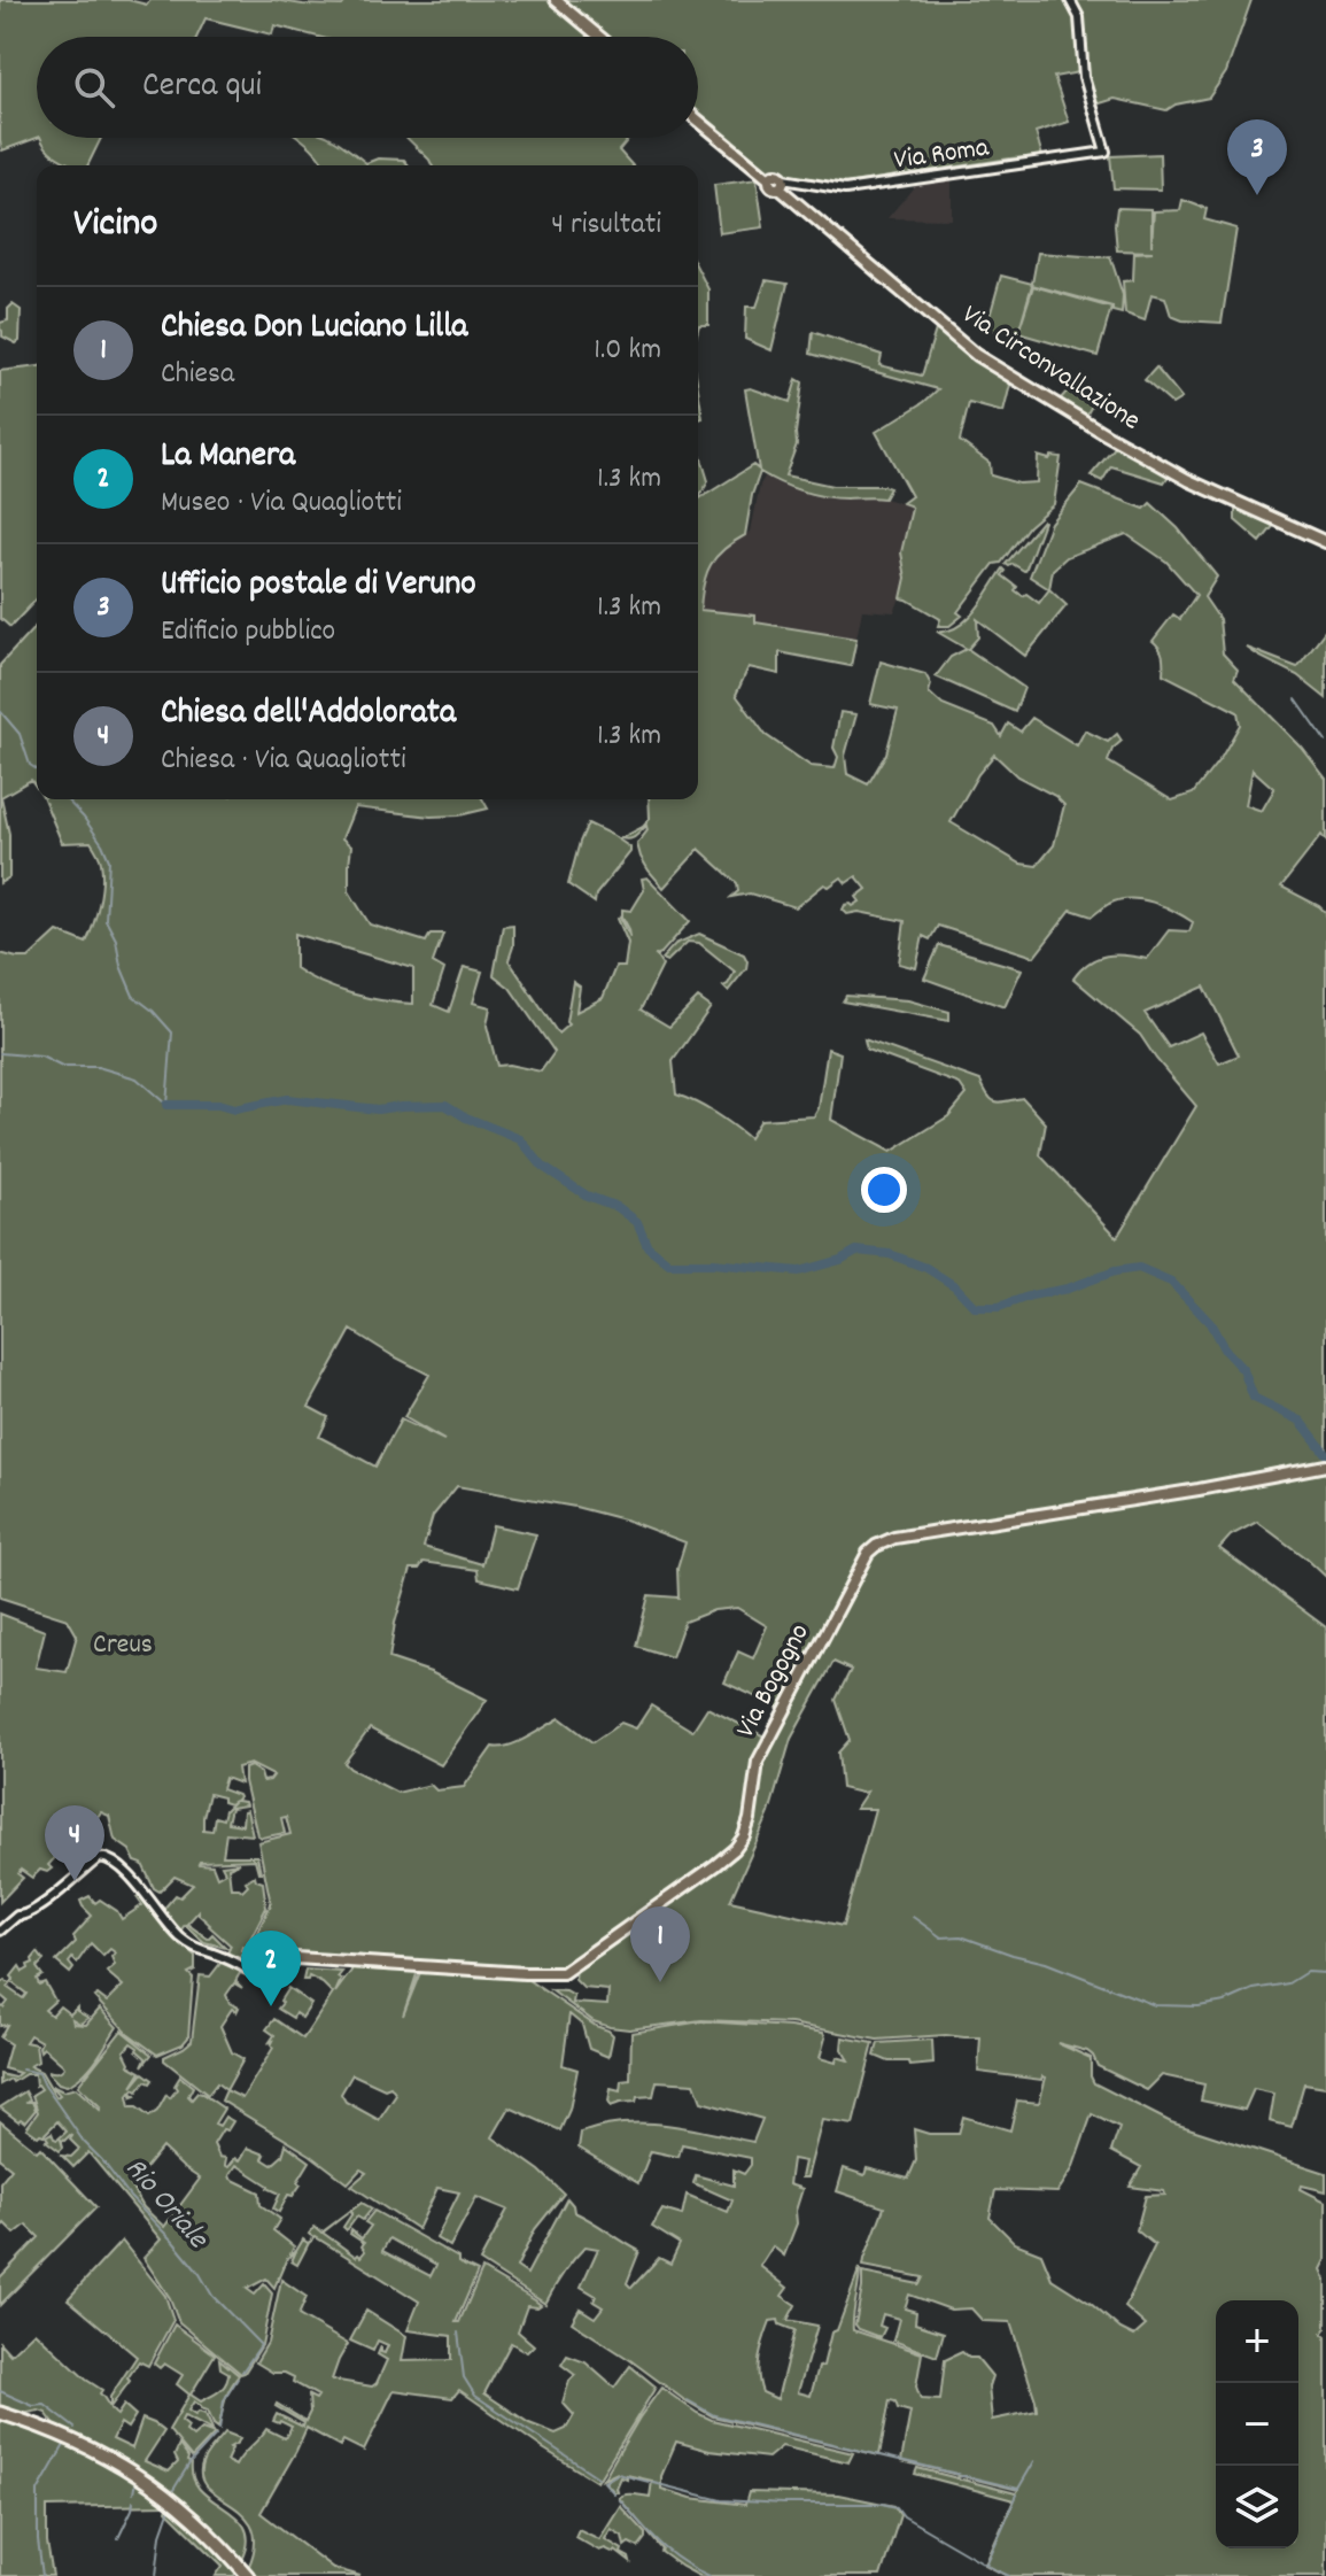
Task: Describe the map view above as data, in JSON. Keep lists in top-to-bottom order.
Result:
{
  "streets": {
    "main road": ["Via Circonvallazione", "Via Bogogno"],
    "street": ["Via Roma"]
  },
  "crossings": [
    ["Via Roma", "Via Circonvallazione"]
  ],
  "water": ["Rio Oriale"],
  "parks": ["Creus"],
  "page": {
    "search": "Cerca qui",
    "pins": [
      "3",
      "4",
      "1",
      "2"
    ],
    "heading": ["Vicino", "4 risultati"],
    "list": [
      {
        "mark": "1",
        "name": "Chiesa Don Luciano Lilla",
        "note": "Chiesa",
        "value": "1.0 km"
      },
      {
        "mark": "2",
        "name": "La Manera",
        "note": "Museo · Via Quagliotti",
        "value": "1.3 km"
      },
      {
        "mark": "3",
        "name": "Ufficio postale di Veruno",
        "note": "Edificio pubblico",
        "value": "1.3 km"
      },
      {
        "mark": "4",
        "name": "Chiesa dell'Addolorata",
        "note": "Chiesa · Via Quagliotti",
        "value": "1.3 km"
      }
    ],
    "map_buttons": ["+", "−"]
  }
}
